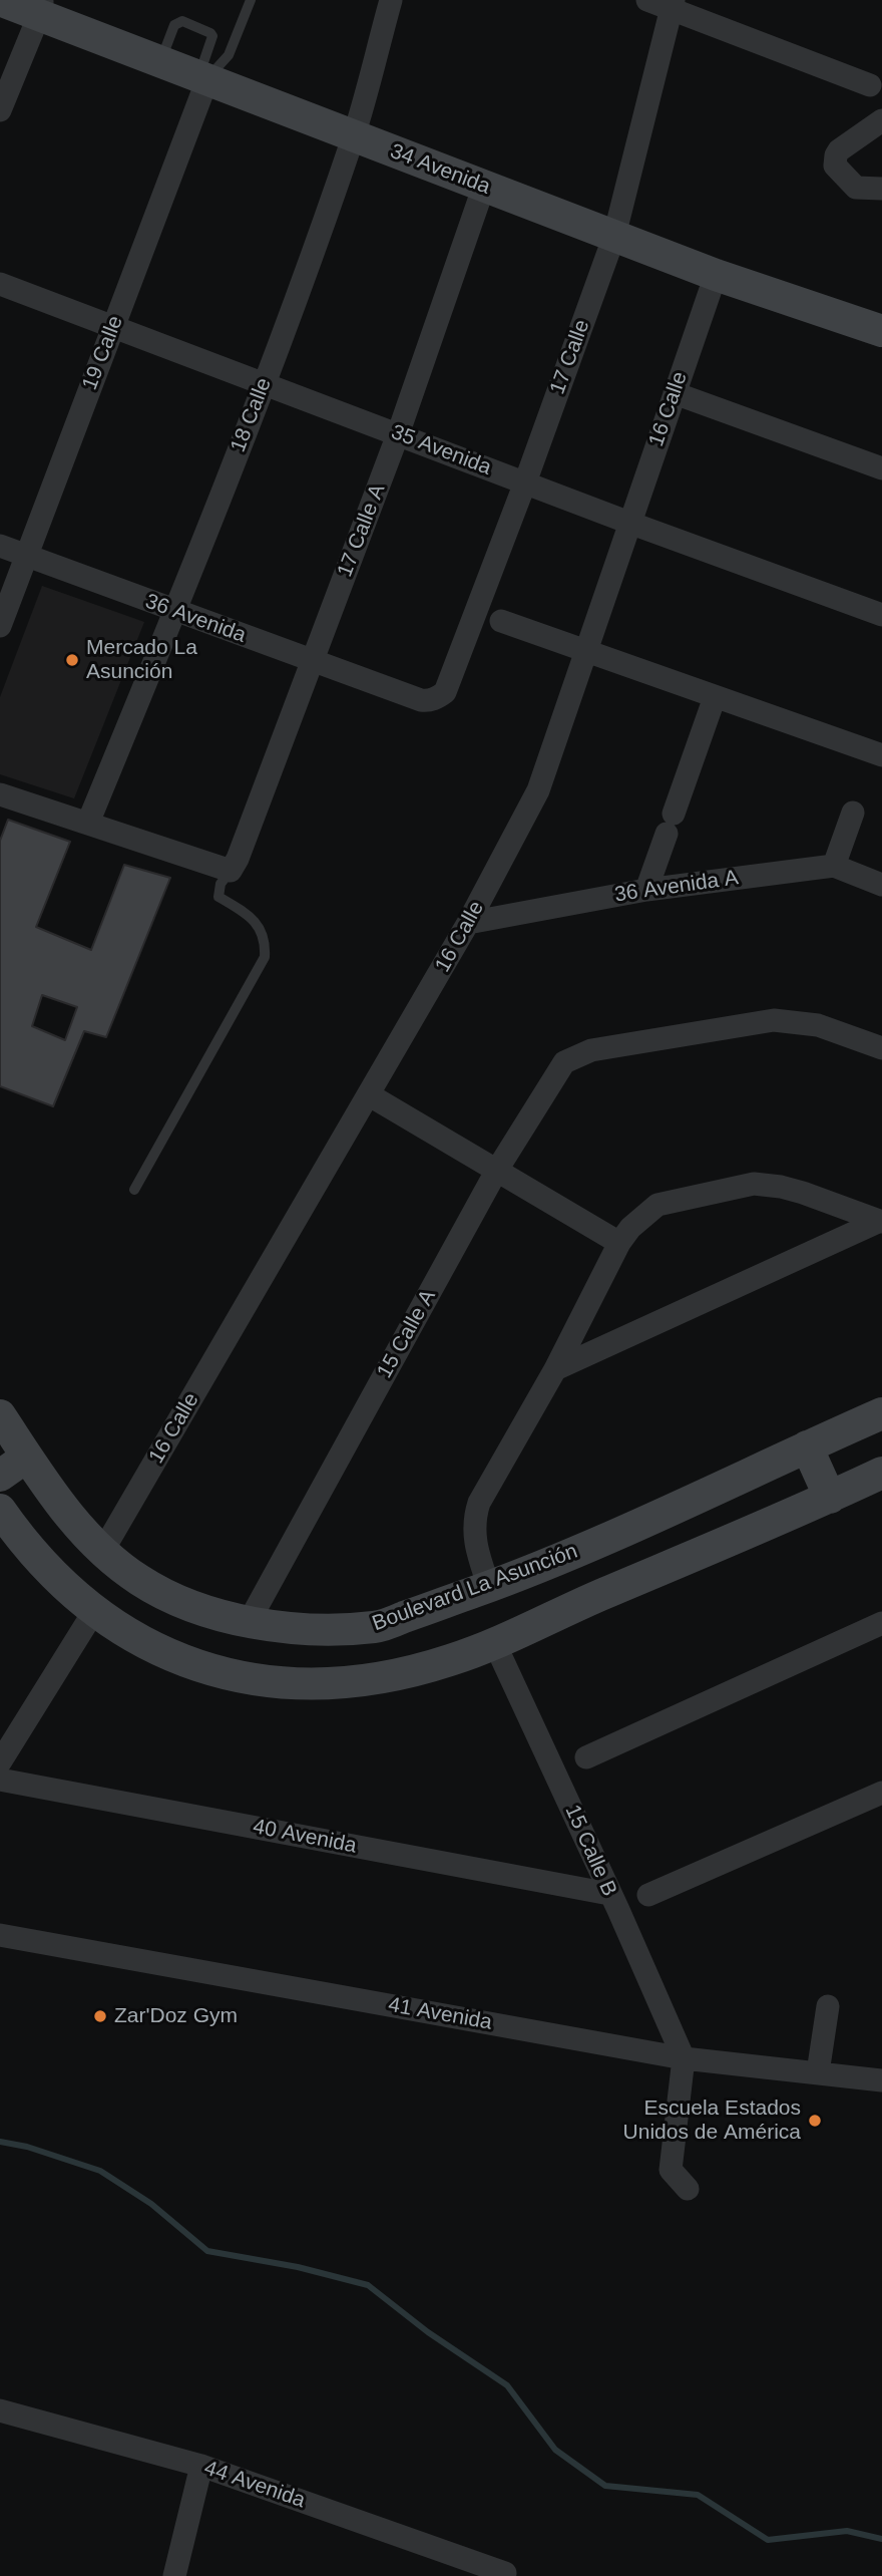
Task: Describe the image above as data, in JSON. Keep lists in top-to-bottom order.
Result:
{
  "streets": {
    "main road": ["34 Avenida", "Boulevard La Asunción"],
    "street": [
      "19 Calle",
      "17 Calle",
      "16 Calle",
      "18 Calle",
      "35 Avenida",
      "17 Calle A",
      "36 Avenida",
      "36 Avenida A",
      "15 Calle A",
      "40 Avenida",
      "15 Calle B",
      "41 Avenida",
      "44 Avenida"
    ]
  },
  "crossings": [
    ["34 Avenida", "19 Calle"],
    ["34 Avenida", "17 Calle"],
    ["34 Avenida", "16 Calle"],
    ["34 Avenida", "18 Calle"],
    ["34 Avenida", "17 Calle A"],
    ["19 Calle", "35 Avenida"],
    ["19 Calle", "36 Avenida"],
    ["17 Calle", "35 Avenida"],
    ["17 Calle", "36 Avenida"],
    ["16 Calle", "35 Avenida"],
    ["16 Calle", "36 Avenida A"],
    ["16 Calle", "Boulevard La Asunción"],
    ["18 Calle", "35 Avenida"],
    ["18 Calle", "36 Avenida"],
    ["35 Avenida", "17 Calle A"],
    ["17 Calle A", "36 Avenida"],
    ["15 Calle A", "Boulevard La Asunción"],
    ["40 Avenida", "15 Calle B"],
    ["15 Calle B", "41 Avenida"]
  ],
  "places": ["Mercado La Asunción", "Zar'Doz Gym", "Escuela Estados Unidos de América"]
}
